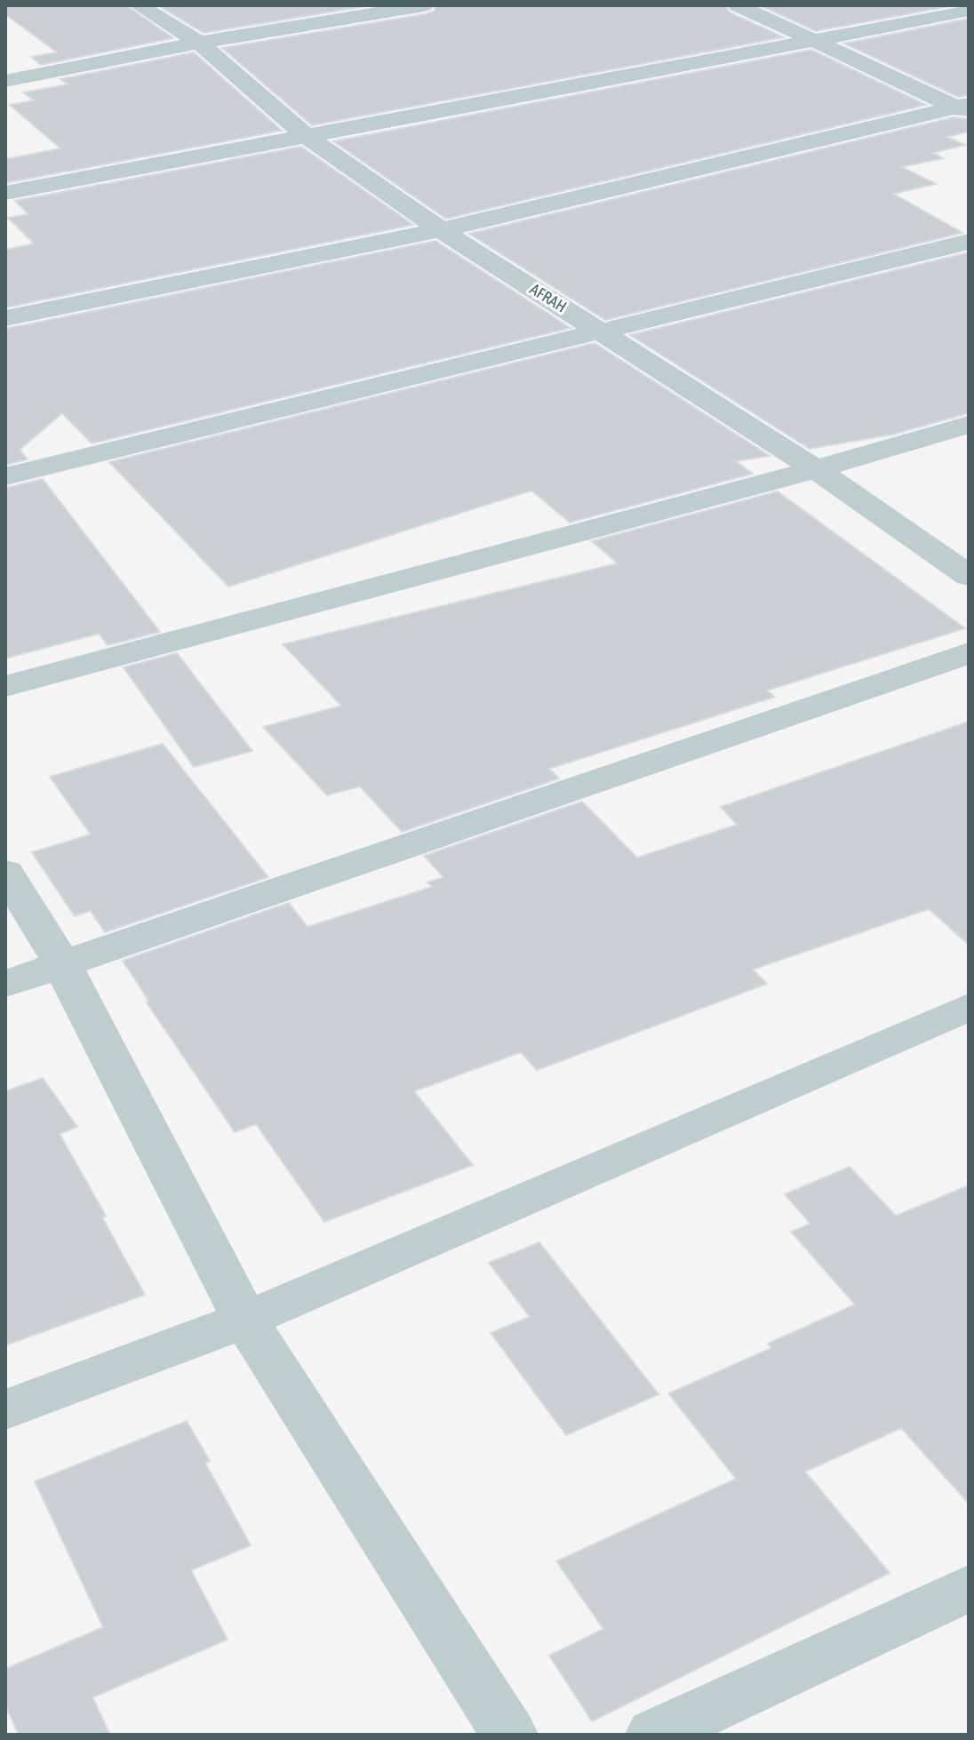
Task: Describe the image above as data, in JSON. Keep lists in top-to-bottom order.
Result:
{
  "streets": {
    "street": ["AFRAH"]
  }
}
